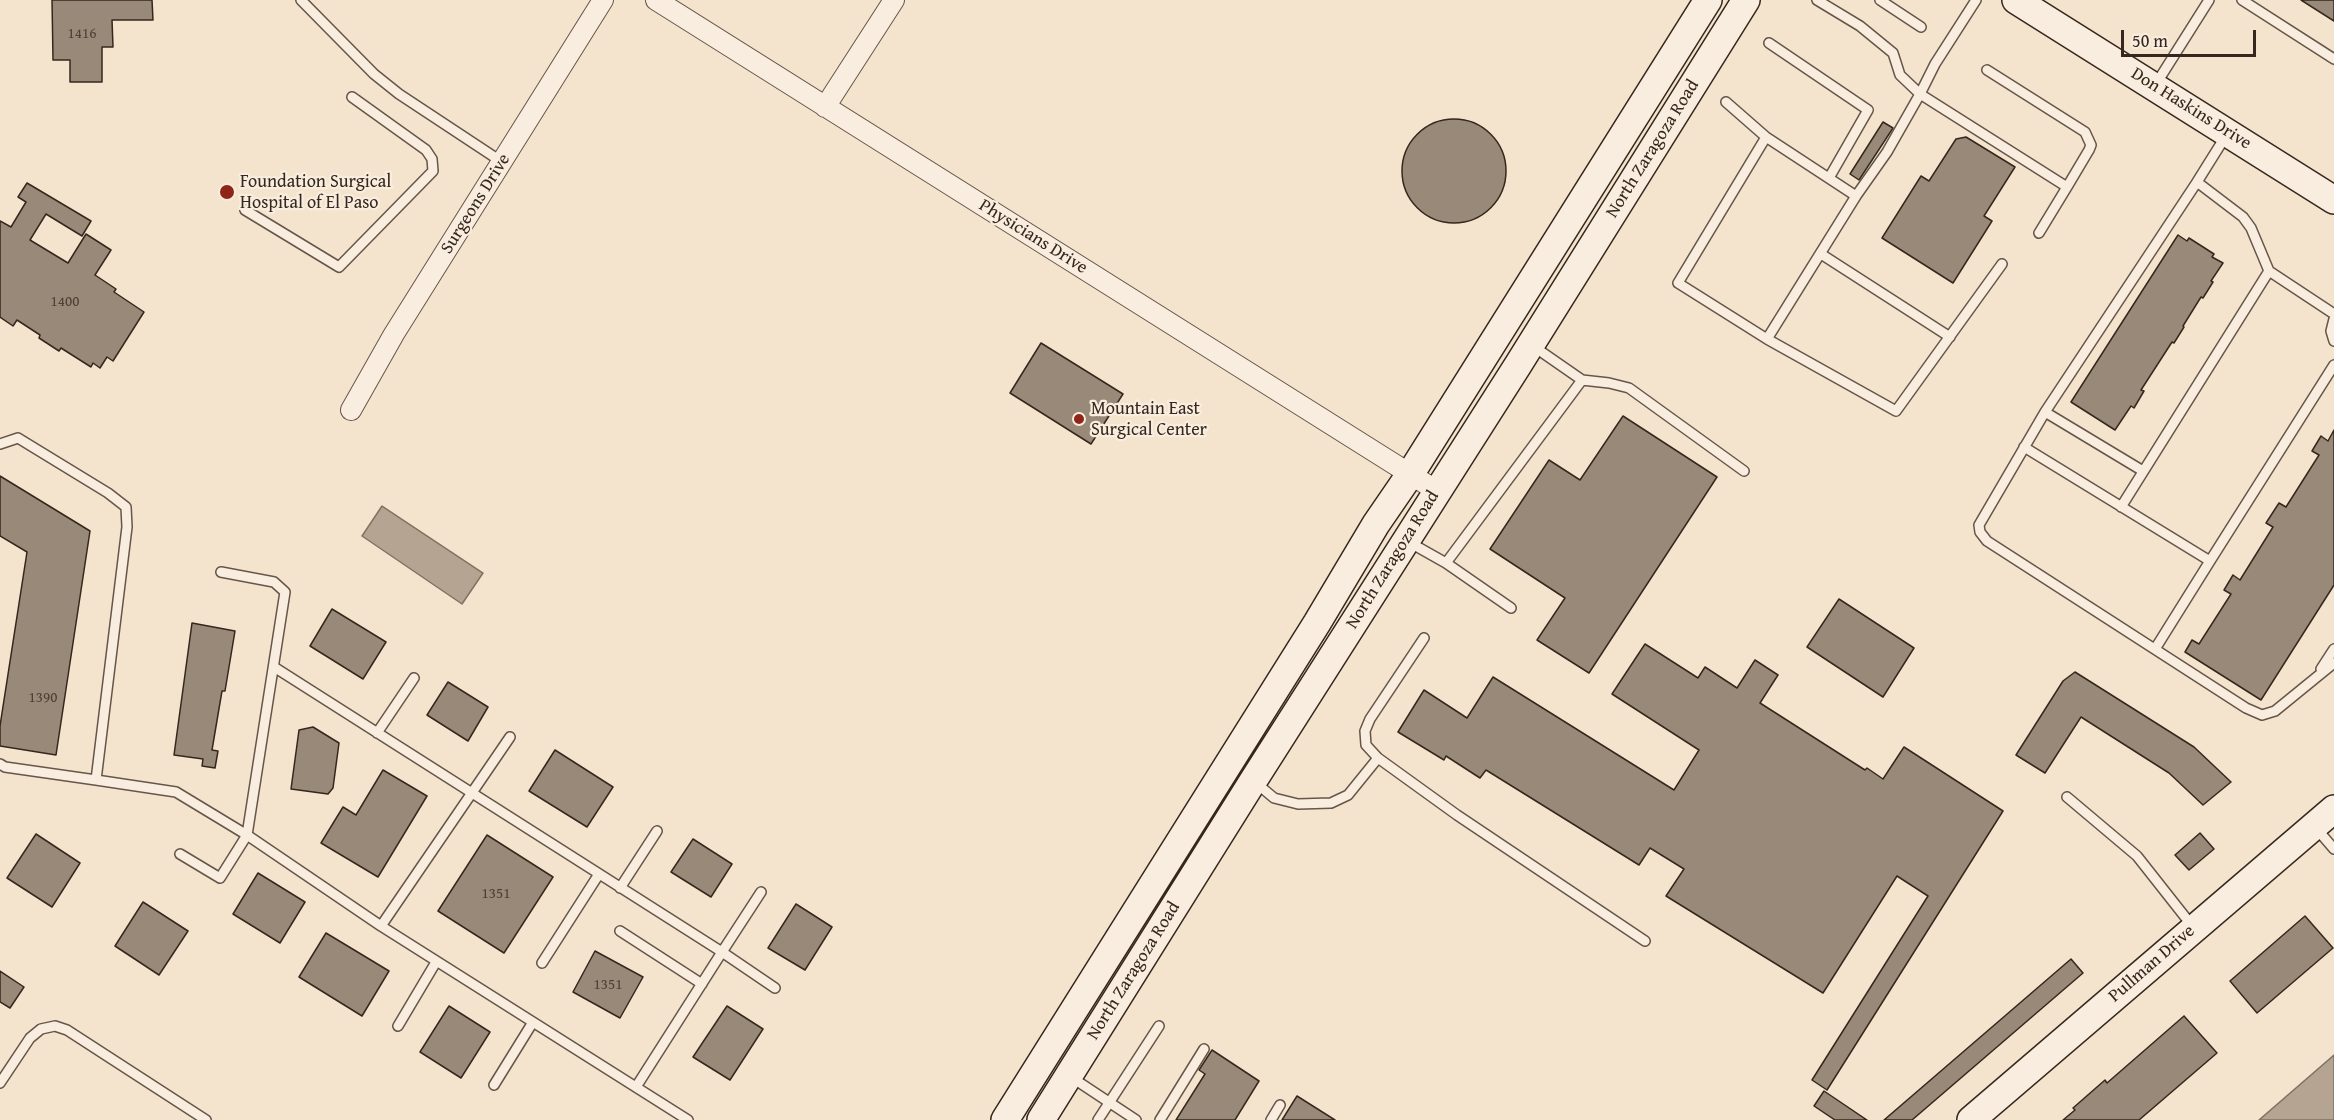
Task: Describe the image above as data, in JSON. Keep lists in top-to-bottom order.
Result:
{
  "streets": {
    "main road": ["Don Haskins Drive", "North Zaragoza Road", "Pullman Drive"],
    "street": ["Surgeons Drive", "Physicians Drive"]
  },
  "crossings": [
    ["North Zaragoza Road", "Physicians Drive"]
  ],
  "places": ["Foundation Surgical Hospital of El Paso", "Mountain East Surgical Center"],
  "house_numbers": [
    "1416",
    "1400",
    "1390",
    "1351",
    "1351"
  ],
  "scale_bar": "50 m"
}
